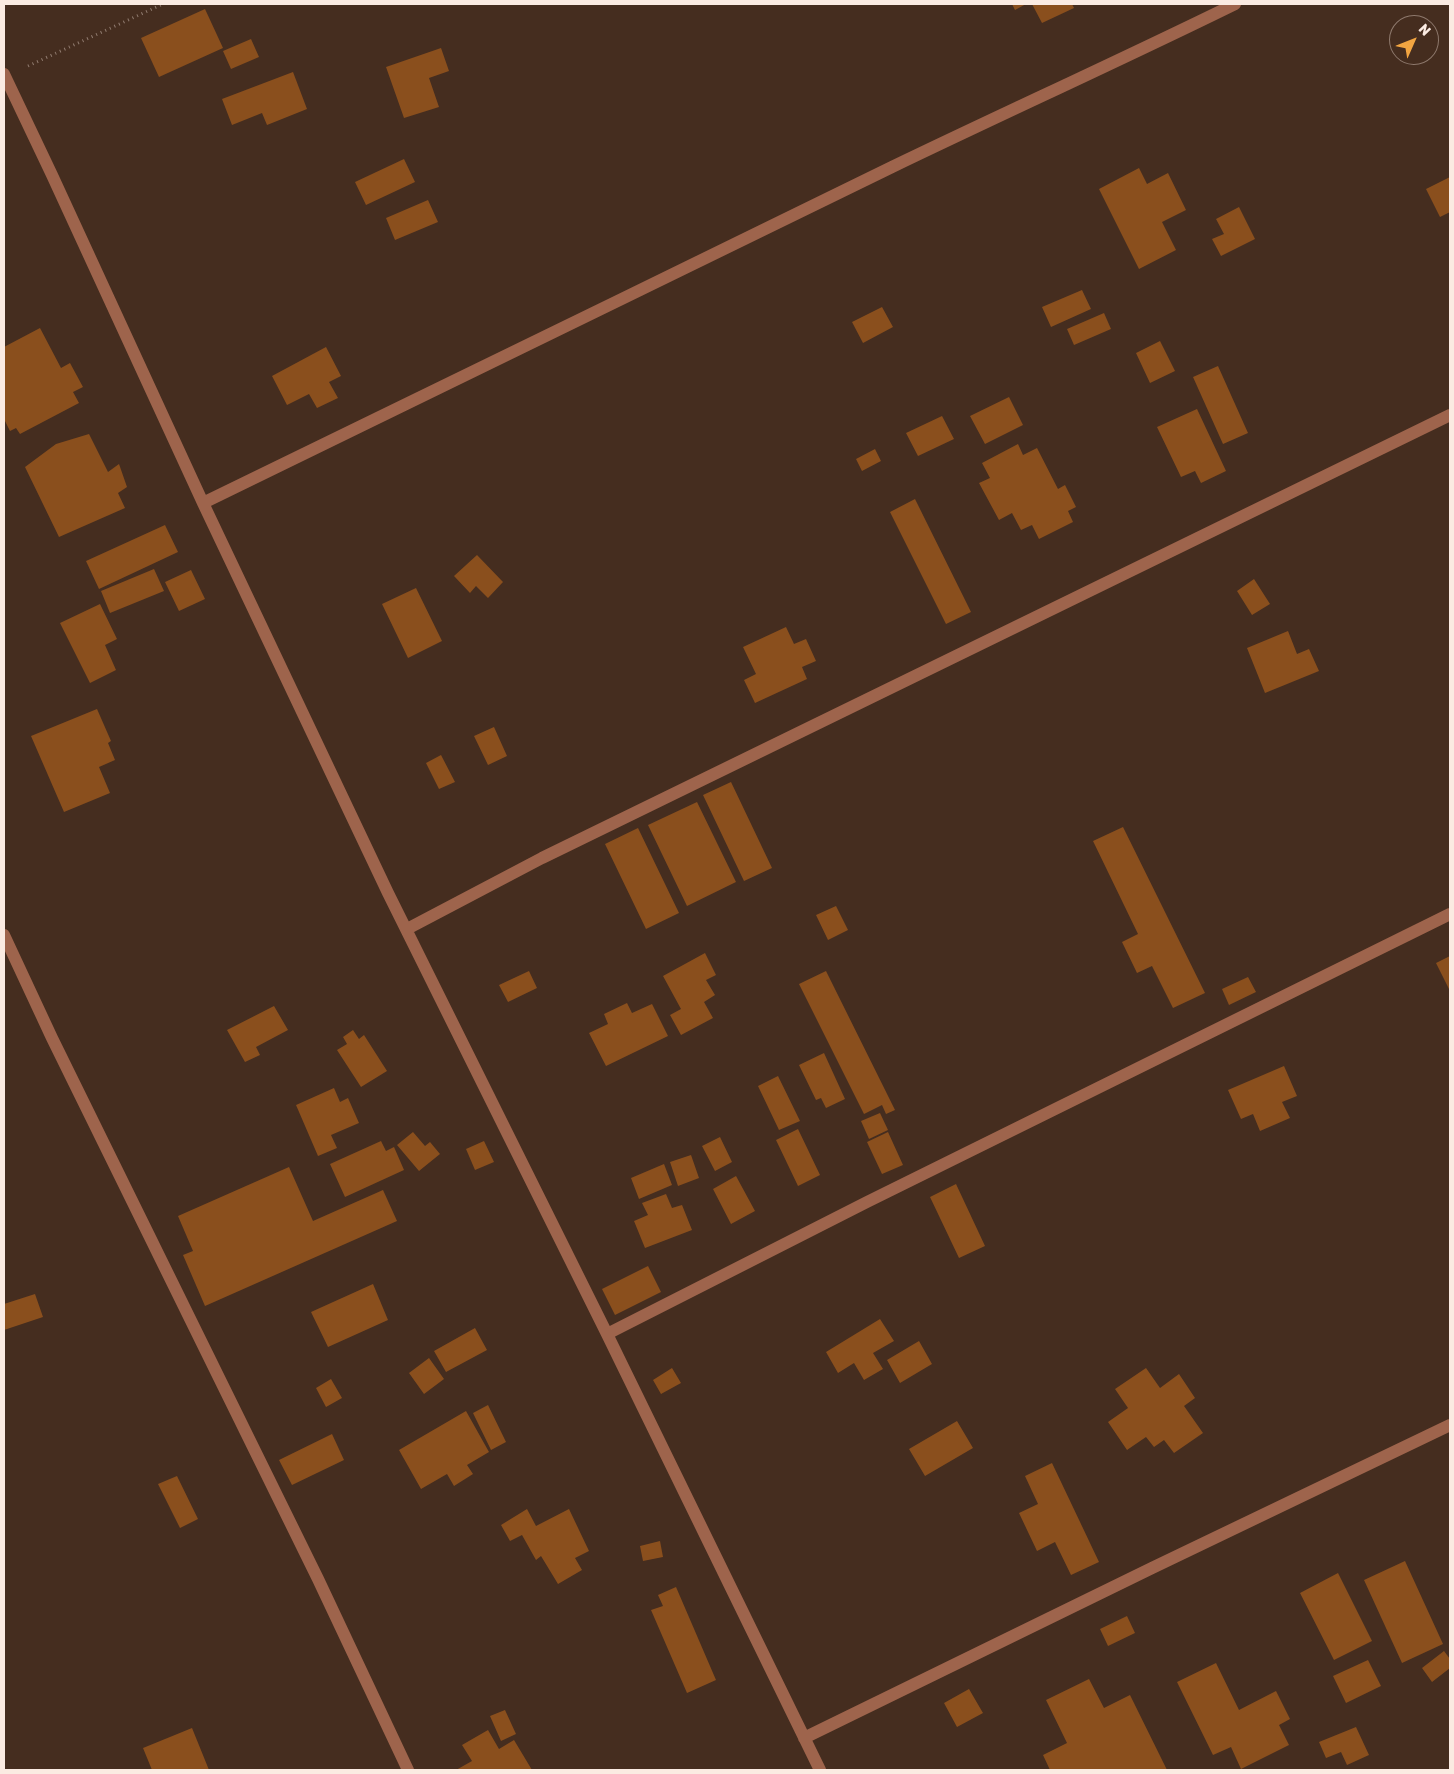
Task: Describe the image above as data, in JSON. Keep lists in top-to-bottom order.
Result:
{
  "north": "top right"
}
